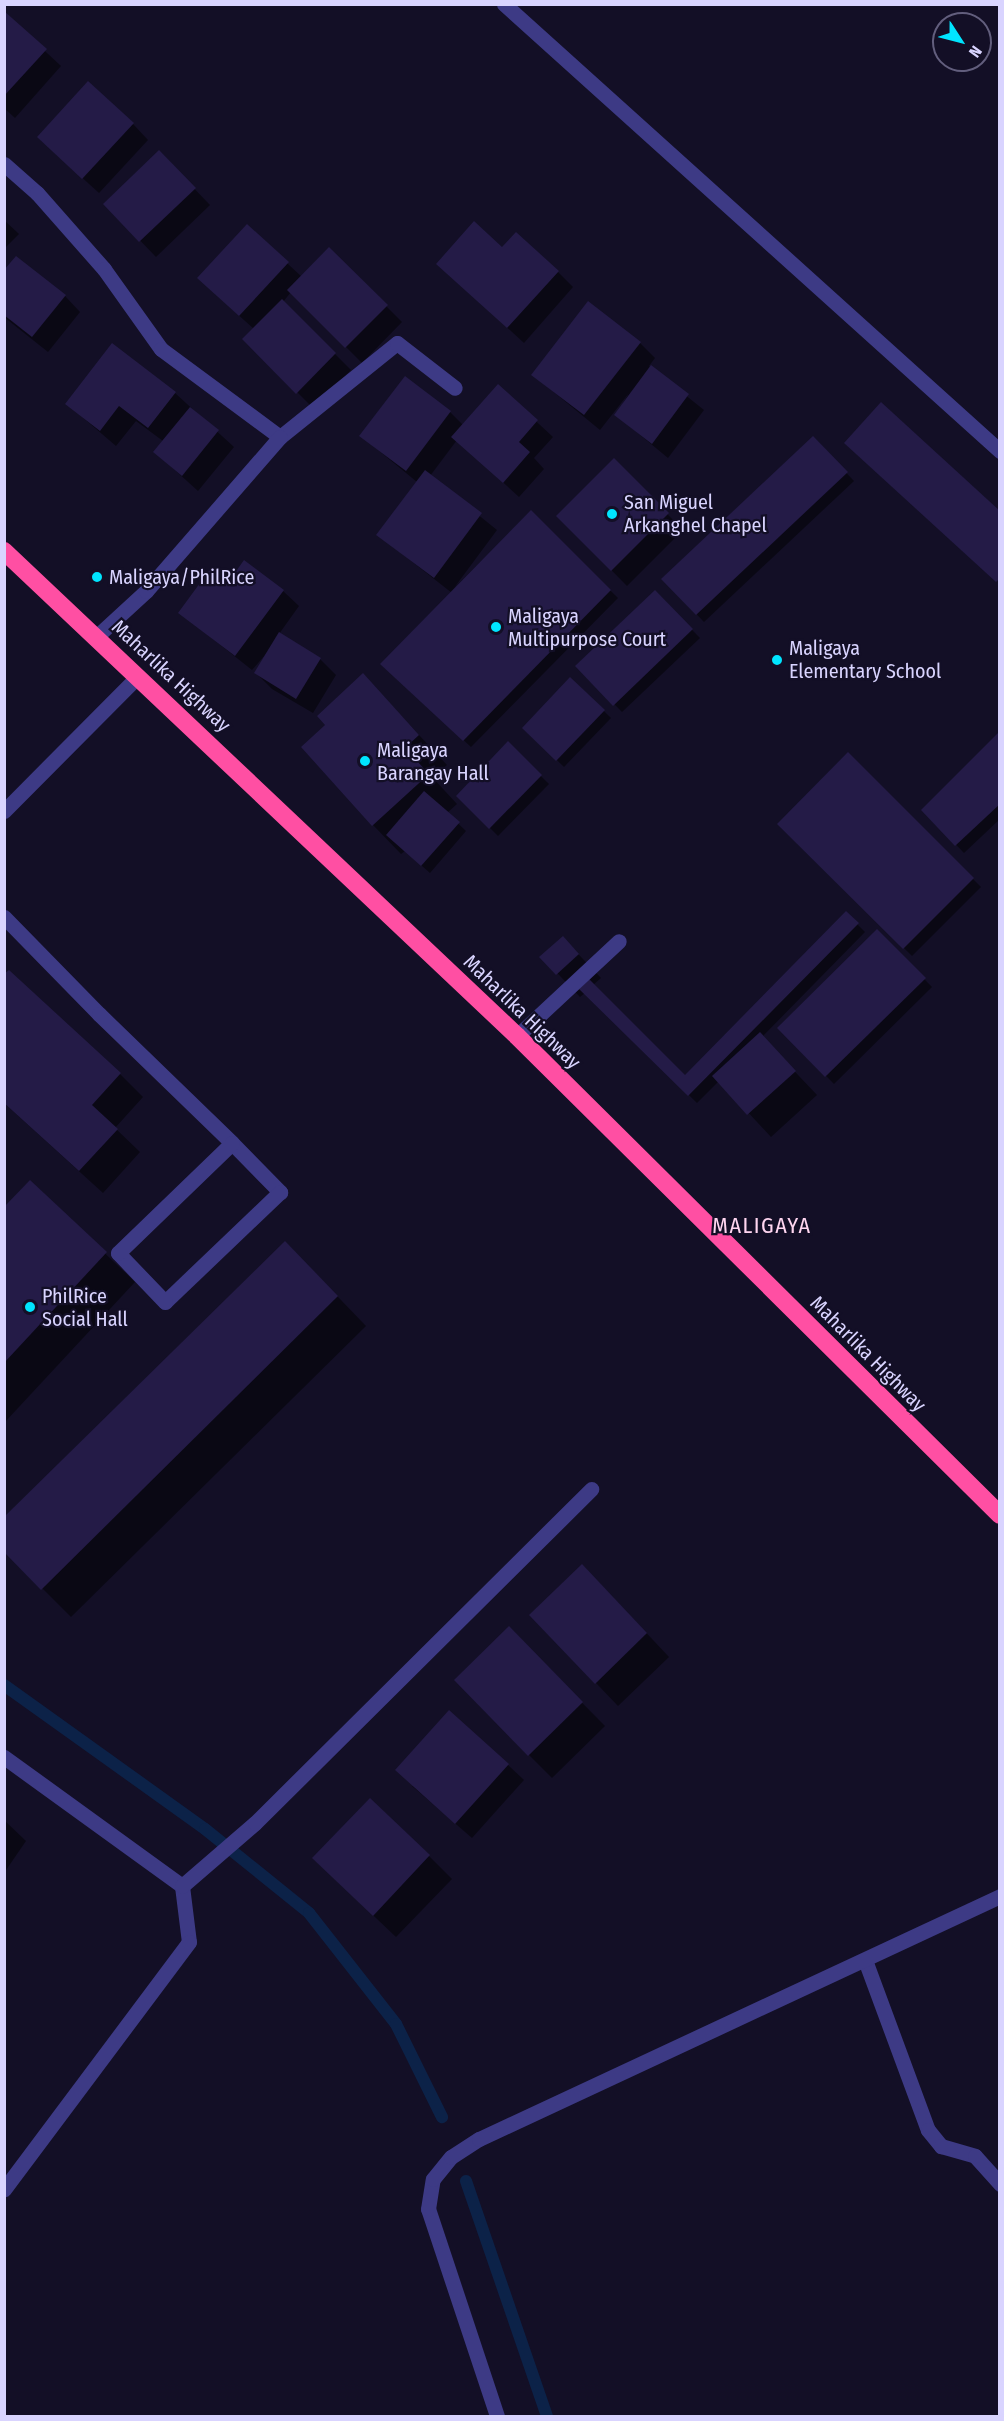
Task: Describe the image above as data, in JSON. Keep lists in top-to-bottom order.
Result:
{
  "streets": {
    "highway": ["Maharlika Highway"]
  },
  "districts": ["MALIGAYA"],
  "places": [
    "San Miguel Arkanghel Chapel",
    "Maligaya/PhilRice",
    "Maligaya Multipurpose Court",
    "Maligaya Elementary School",
    "Maligaya Barangay Hall",
    "PhilRice Social Hall"
  ],
  "north": "bottom right"
}
